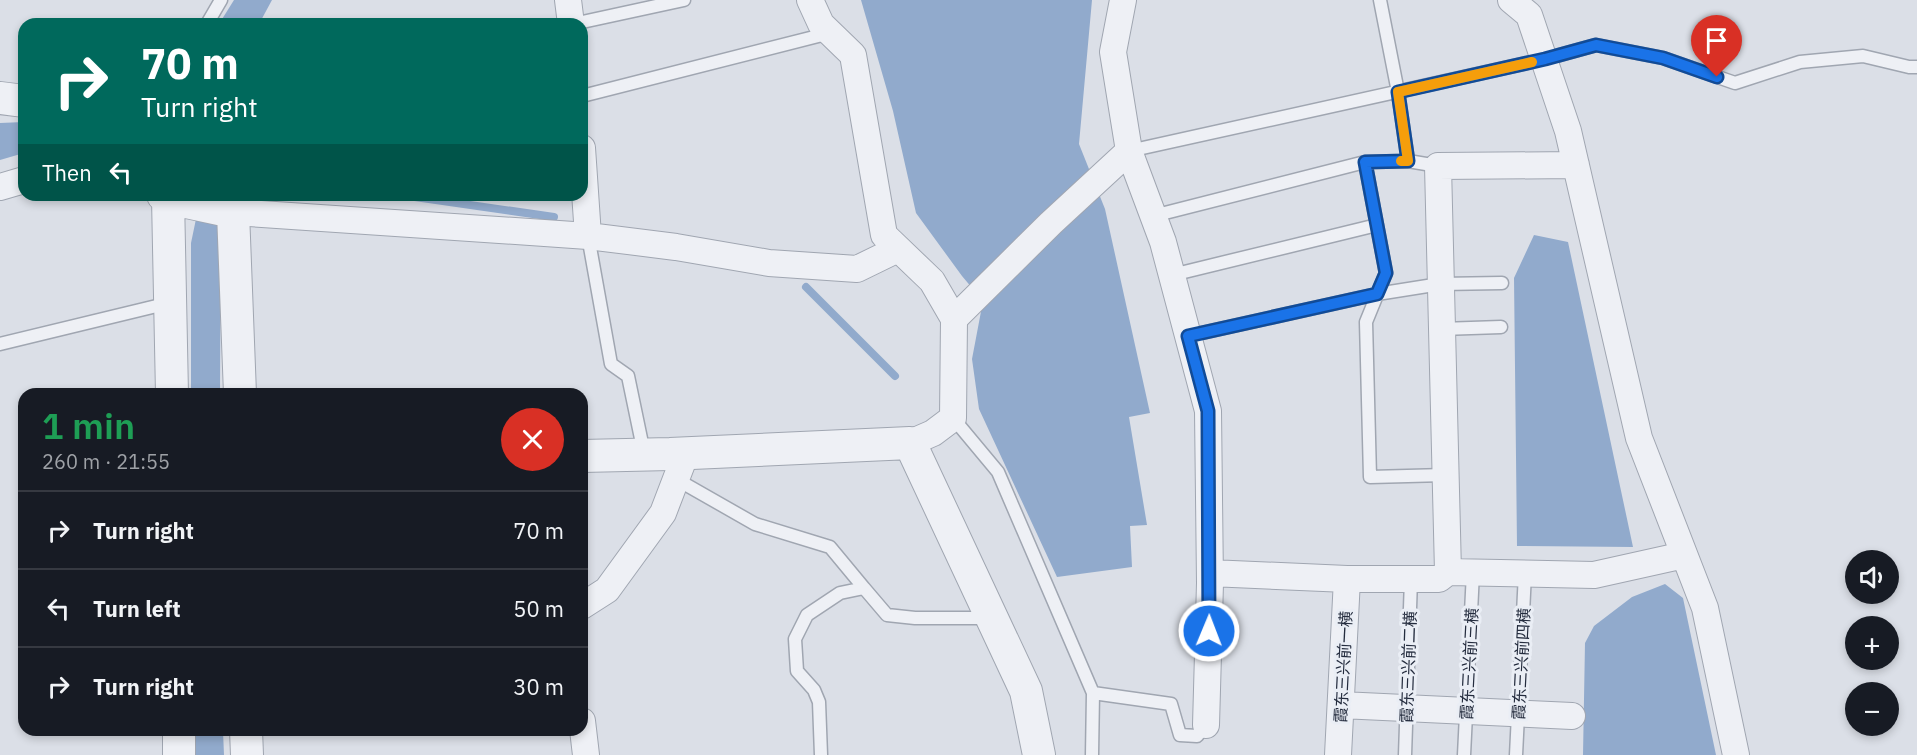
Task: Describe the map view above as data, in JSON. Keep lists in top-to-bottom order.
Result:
{
  "streets": {
    "street": ["霞东三兴前一横"],
    "lane": ["霞东三兴前三横", "霞东三兴前四横", "霞东三兴前二横"]
  },
  "page": {
    "turn": ["70 m", "Turn right"],
    "then": "Then",
    "heading": ["1 min", "260 m · 21:55"],
    "list": [
      {
        "name": "Turn right",
        "value": "70 m"
      },
      {
        "name": "Turn left",
        "value": "50 m"
      },
      {
        "name": "Turn right",
        "value": "30 m"
      }
    ],
    "map_buttons": ["+", "−"]
  }
}
